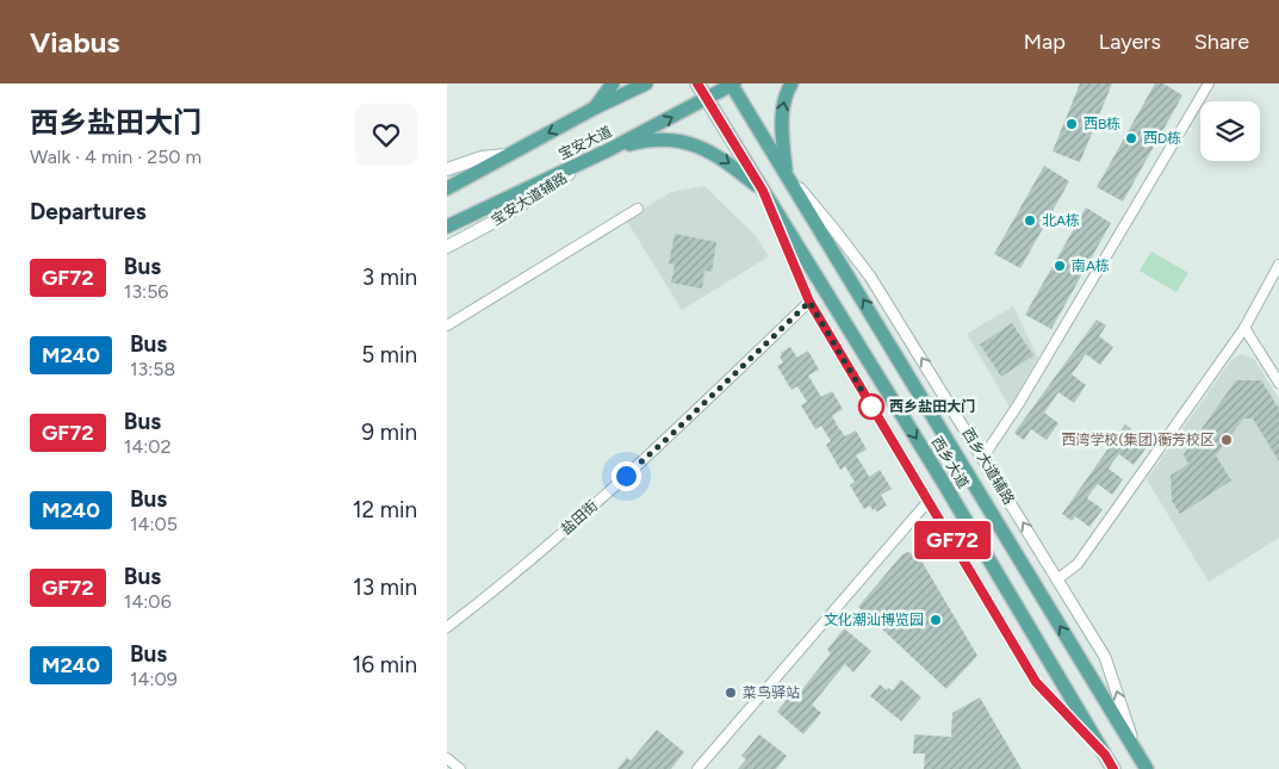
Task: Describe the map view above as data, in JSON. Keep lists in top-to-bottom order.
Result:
{
  "streets": {
    "main road": ["宝安大道", "宝安大道辅路", "西乡大道"],
    "street": ["西乡大道辅路", "盐田街"]
  },
  "crossings": [
    ["宝安大道", "宝安大道辅路"],
    ["宝安大道", "西乡大道"],
    ["西乡大道", "西乡大道辅路"]
  ],
  "places": [
    "西B栋",
    "西D栋",
    "北A栋",
    "南A栋",
    "西乡盐田大门",
    "西湾学校(集团)蘅芳校区",
    "文化潮汕博览园",
    "菜鸟驿站"
  ],
  "lines": ["bus line GF72"],
  "page": {
    "header": "Viabus",
    "nav": ["Map", "Layers", "Share"],
    "heading": [
      ["西乡盐田大门", "Walk · 4 min · 250 m"],
      "Departures"
    ],
    "on_map": "GF72",
    "list": [
      {
        "mark": "GF72",
        "name": "Bus",
        "note": "13:56",
        "value": "3 min"
      },
      {
        "mark": "M240",
        "name": "Bus",
        "note": "13:58",
        "value": "5 min"
      },
      {
        "mark": "GF72",
        "name": "Bus",
        "note": "14:02",
        "value": "9 min"
      },
      {
        "mark": "M240",
        "name": "Bus",
        "note": "14:05",
        "value": "12 min"
      },
      {
        "mark": "GF72",
        "name": "Bus",
        "note": "14:06",
        "value": "13 min"
      },
      {
        "mark": "M240",
        "name": "Bus",
        "note": "14:09",
        "value": "16 min"
      }
    ]
  }
}
